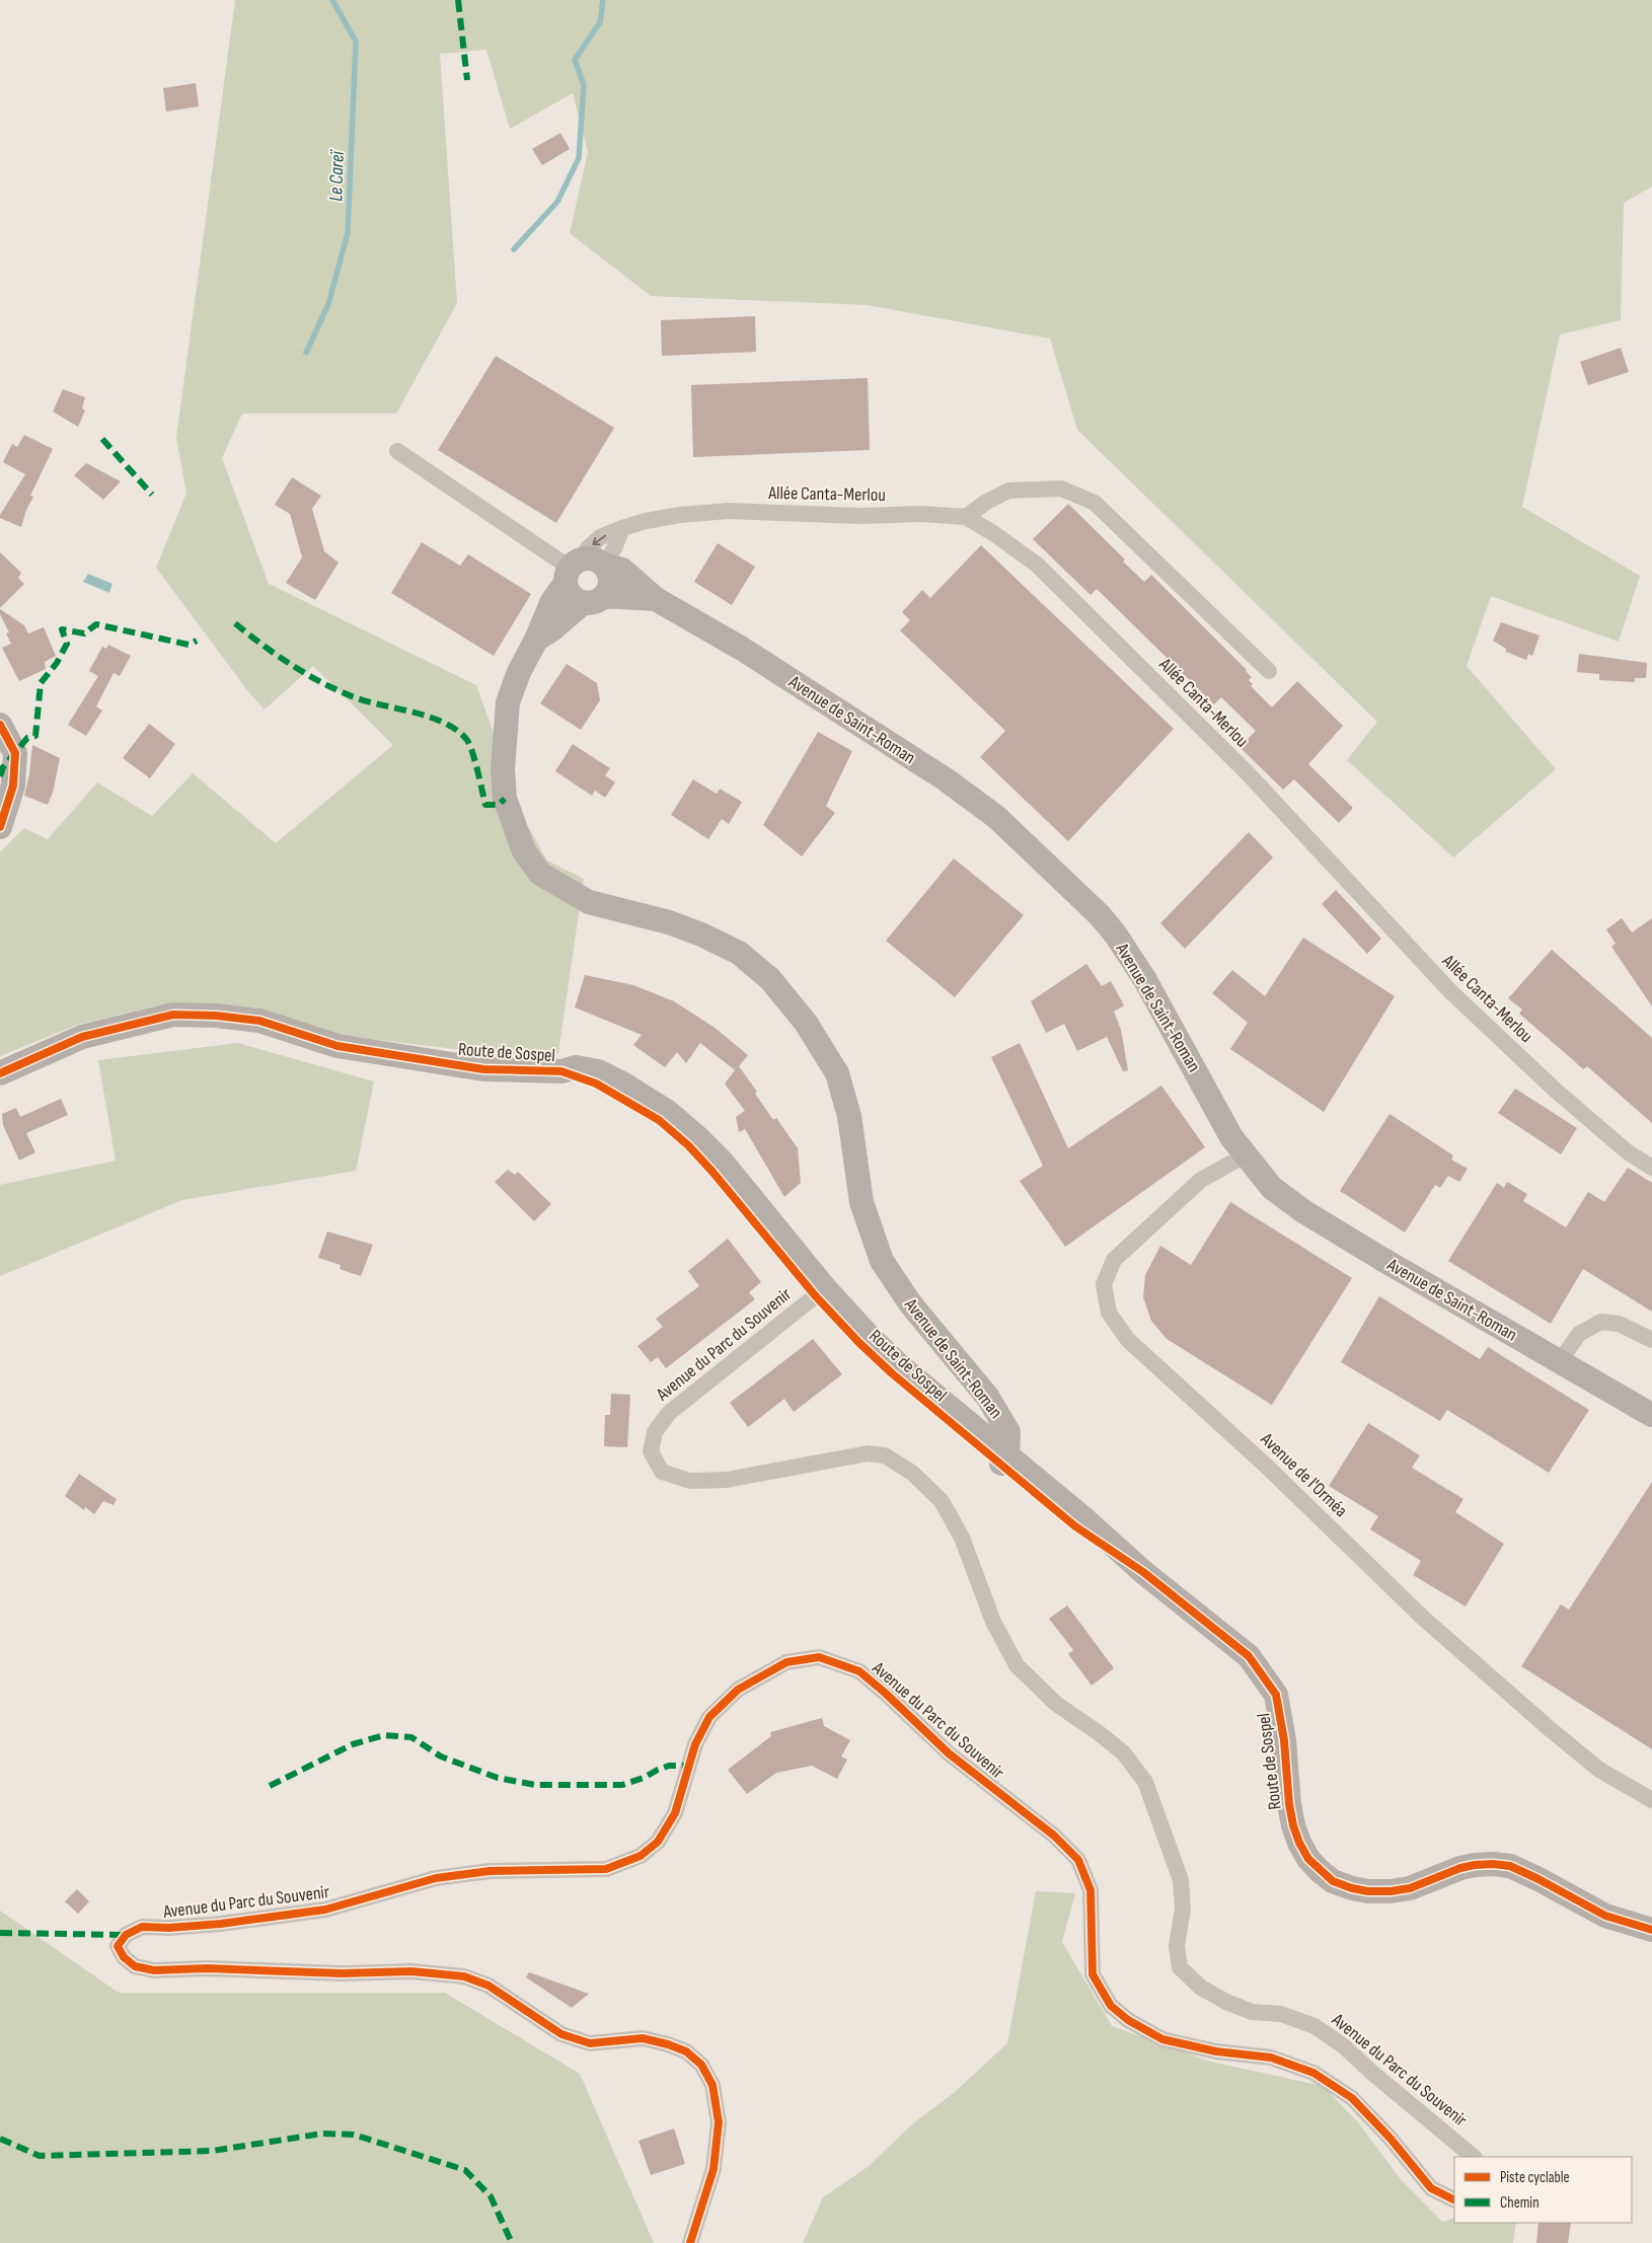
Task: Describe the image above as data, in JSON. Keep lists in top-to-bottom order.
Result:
{
  "streets": {
    "street": [
      "Allée Canta-Merlou",
      "Avenue de Saint-Roman",
      "Route de Sospel",
      "Avenue du Parc du Souvenir",
      "Avenue de l'Orméa"
    ]
  },
  "crossings": [
    ["Allée Canta-Merlou", "Avenue de Saint-Roman"],
    ["Avenue de Saint-Roman", "Route de Sospel"],
    ["Avenue de Saint-Roman", "Avenue de l'Orméa"],
    ["Route de Sospel", "Avenue du Parc du Souvenir"]
  ],
  "water": ["Le Careï"],
  "legend": ["Piste cyclable", "Chemin"]
}
